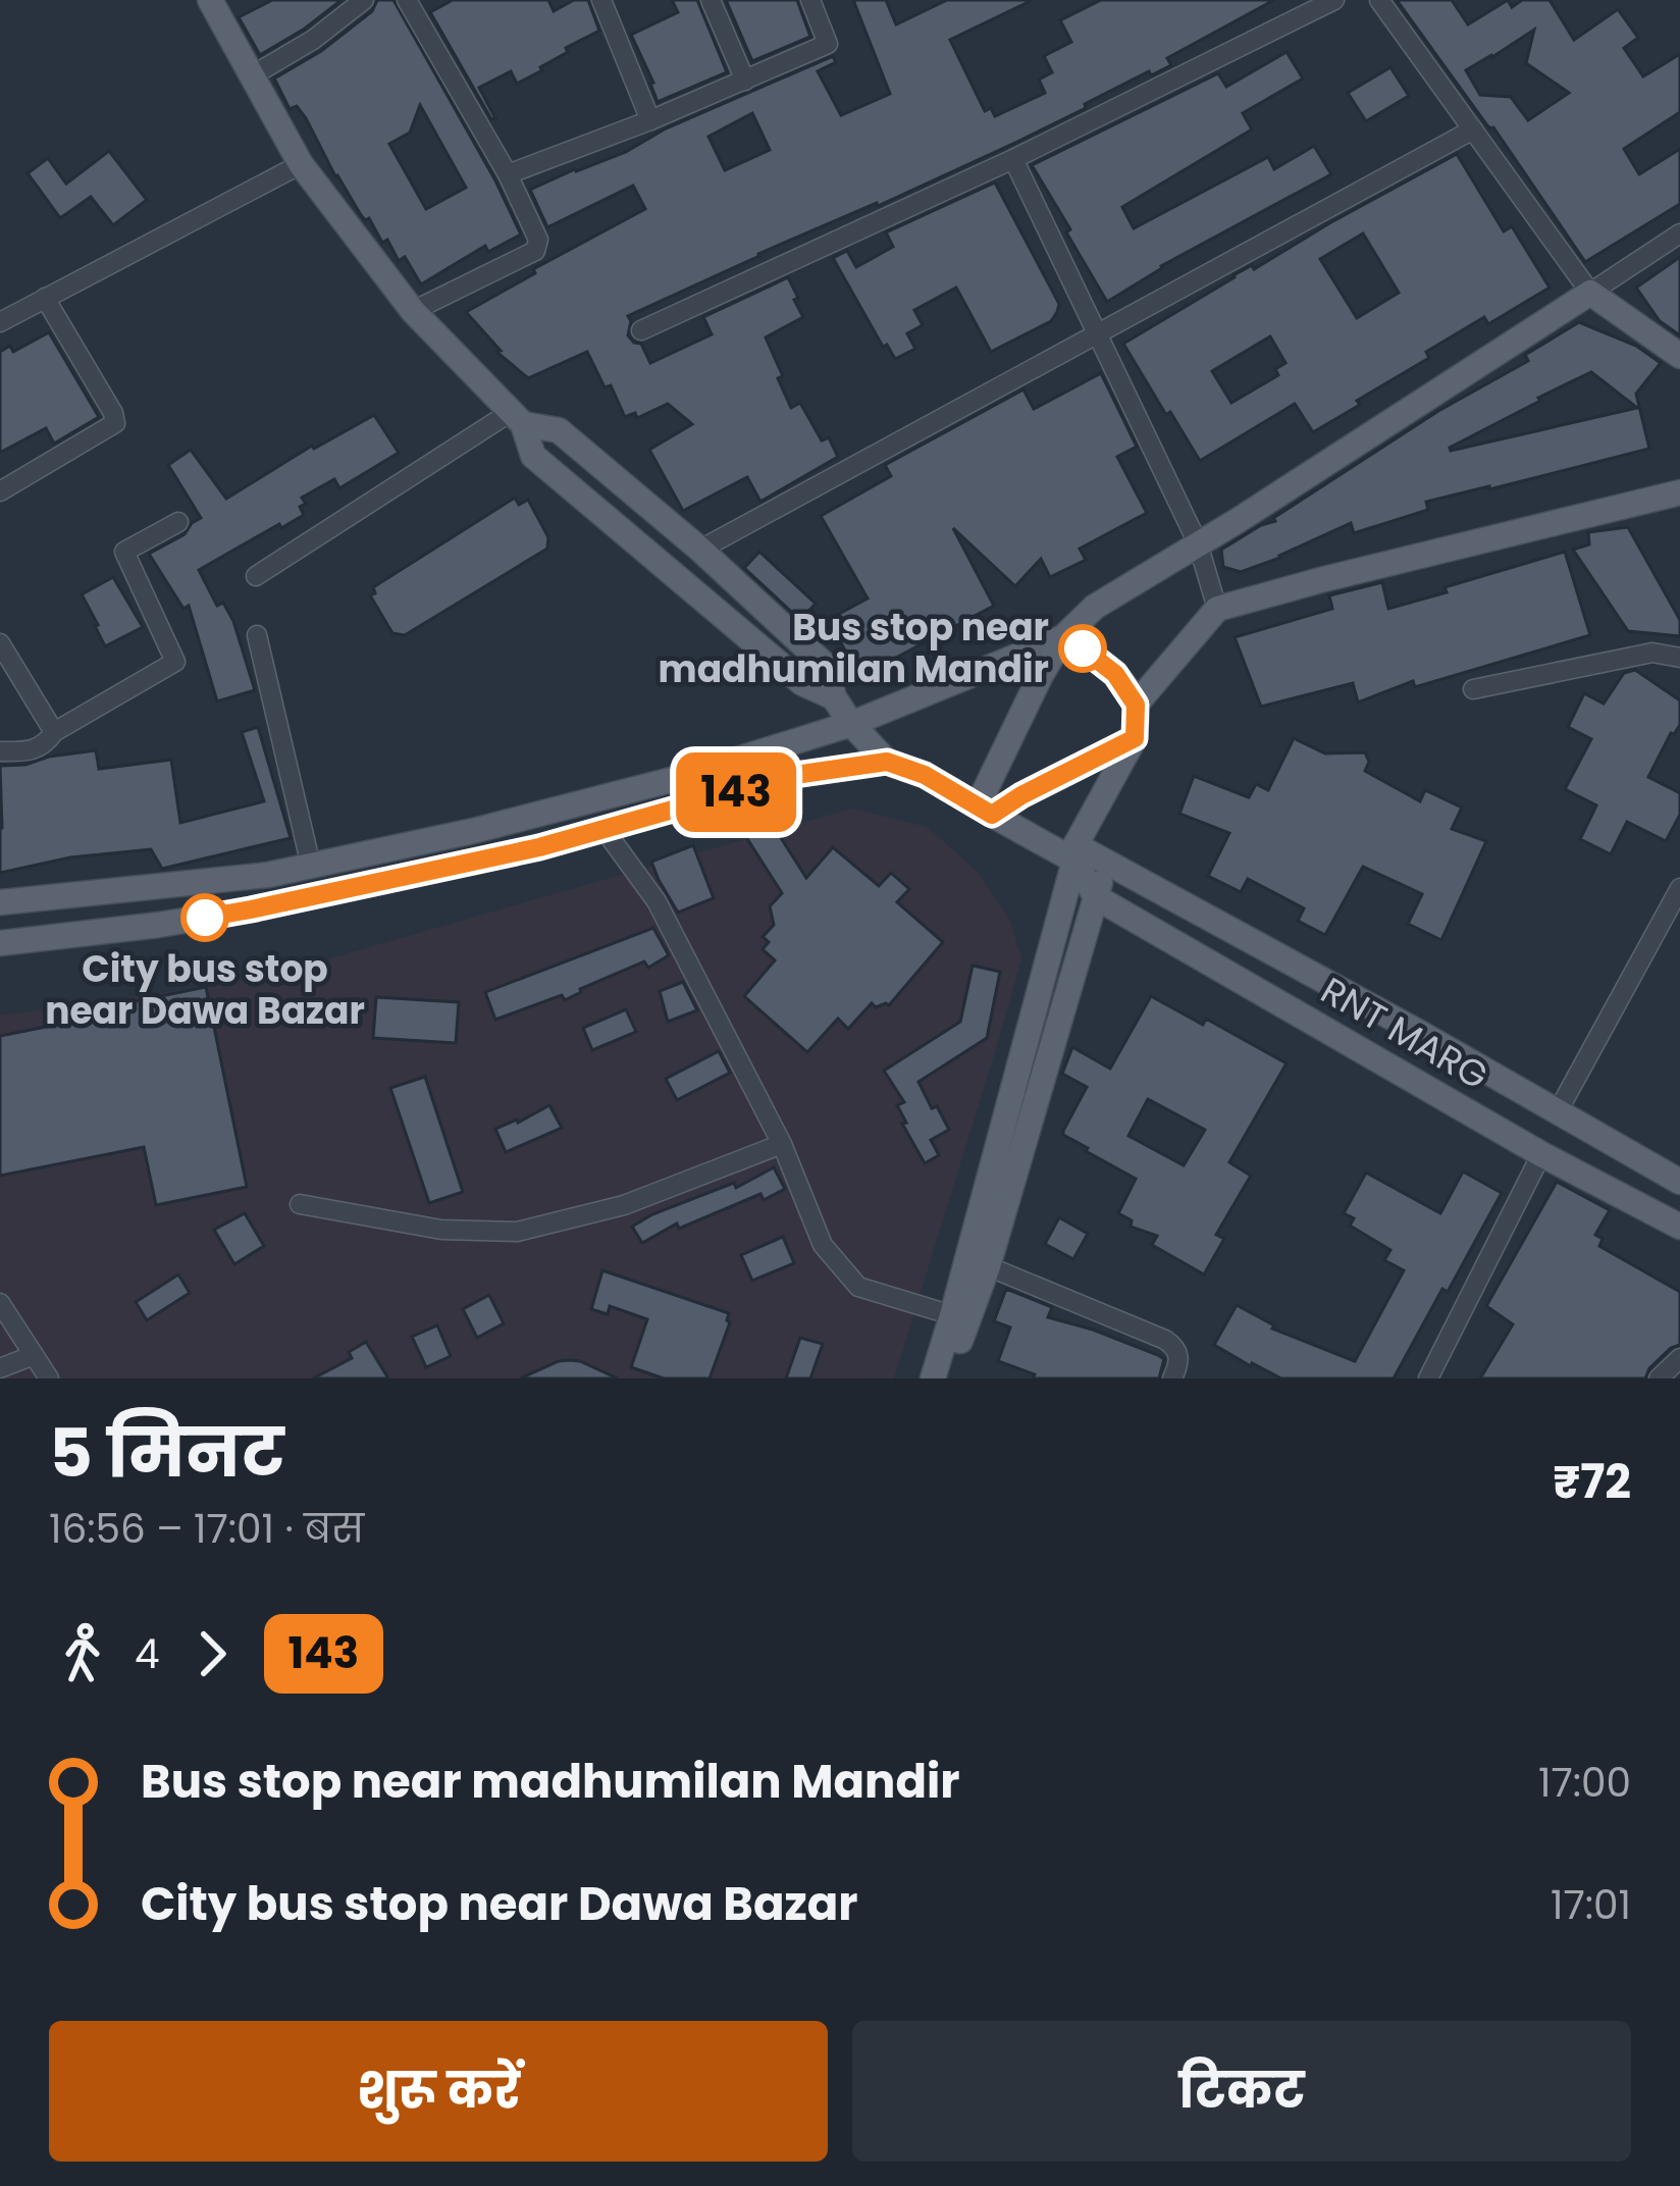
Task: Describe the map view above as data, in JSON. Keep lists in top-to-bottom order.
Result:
{
  "streets": {
    "main road": ["RNT MARG"]
  },
  "places": ["Bus stop near madhumilan Mandir", "City bus stop near Dawa Bazar"],
  "lines": ["bus line 143"],
  "page": {
    "on_map": "143",
    "heading": ["5 मिनट", "16:56 – 17:01 · बस", "₹72"],
    "legs": ["4", "143"],
    "list": [
      {
        "name": "Bus stop near madhumilan Mandir",
        "value": "17:00"
      },
      {
        "name": "City bus stop near Dawa Bazar",
        "value": "17:01"
      }
    ],
    "buttons": ["शुरू करें", "टिकट"]
  }
}
